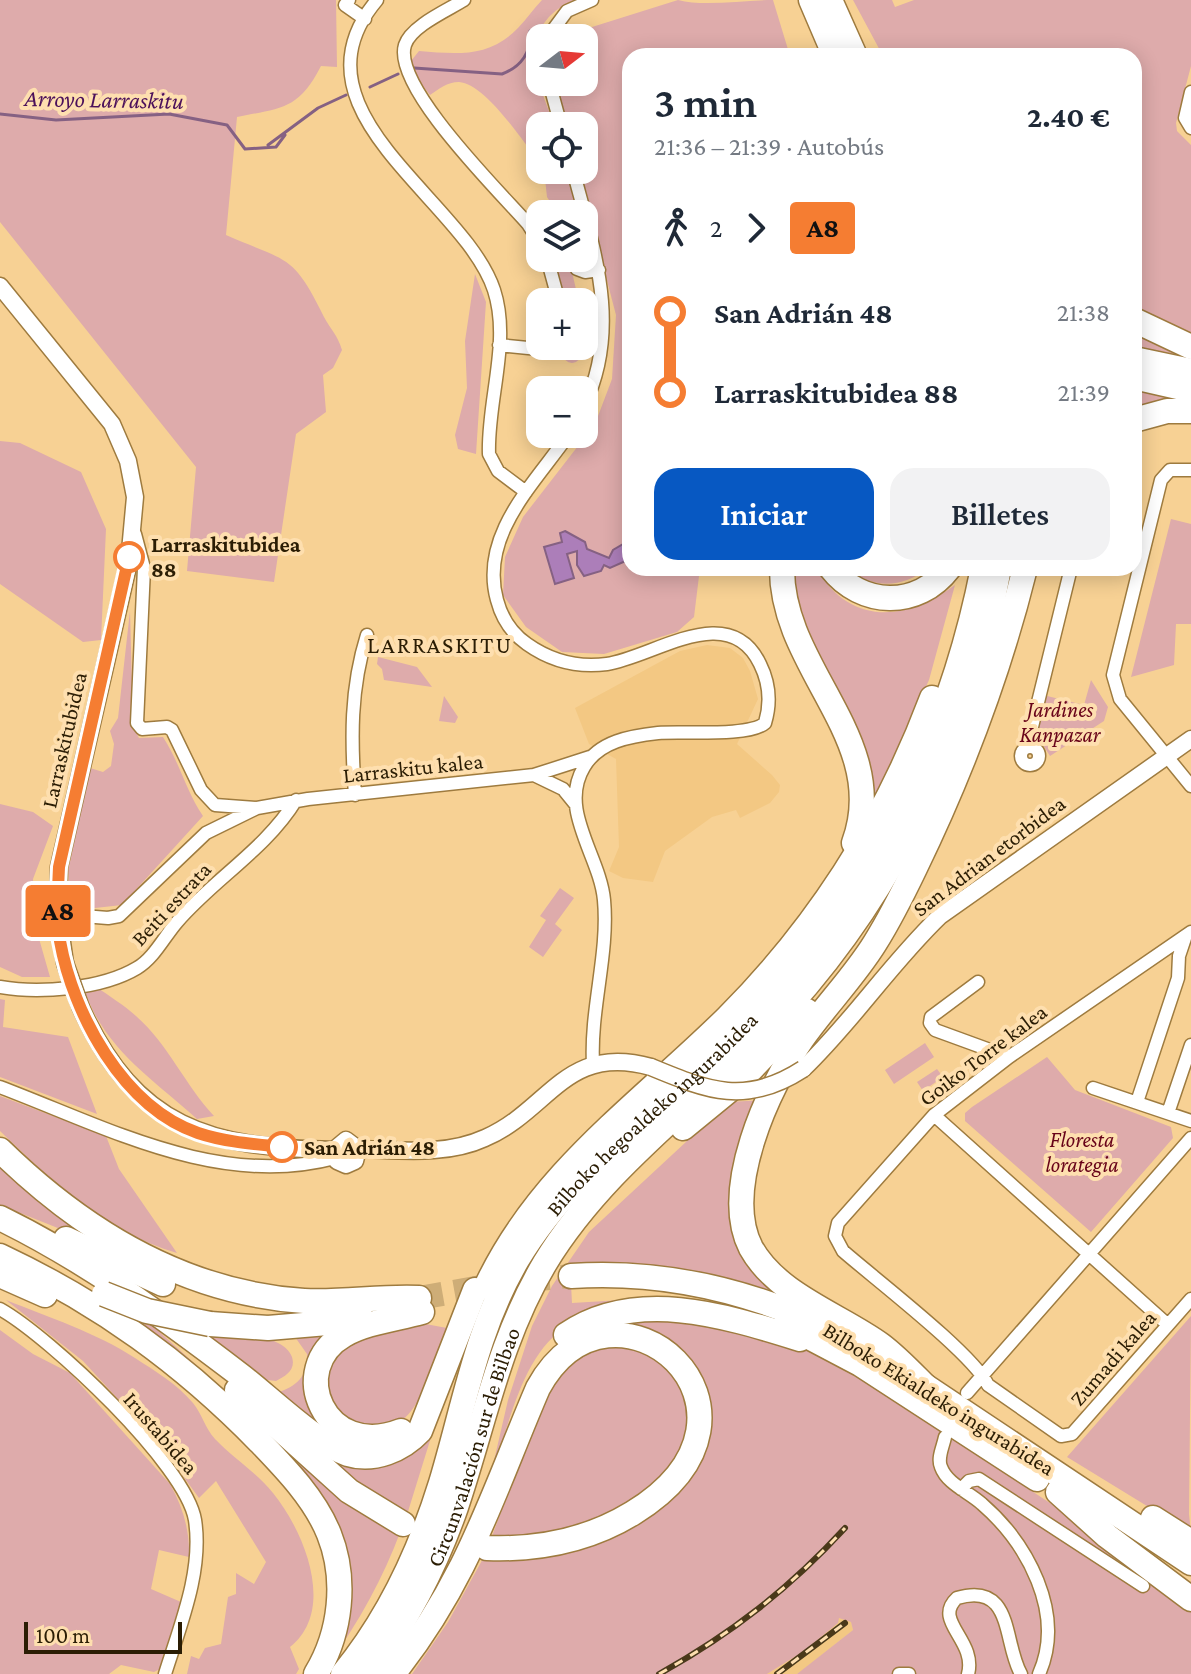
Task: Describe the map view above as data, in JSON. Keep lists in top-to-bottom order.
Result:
{
  "streets": {
    "highway": ["Bilboko hegoaldeko ingurabidea", "Bilboko Ekialdeko ingurabidea", "Circunvalación sur de Bilbao"],
    "street": [
      "Larraskitubidea",
      "Larraskitu kalea",
      "San Adrian etorbidea",
      "Beiti estrata",
      "Goiko Torre kalea",
      "Zumadi kalea",
      "Irustabidea"
    ]
  },
  "crossings": [
    ["Larraskitu kalea", "Beiti estrata"],
    ["Goiko Torre kalea", "Zumadi kalea"],
    ["Bilboko hegoaldeko ingurabidea", "Circunvalación sur de Bilbao"]
  ],
  "districts": ["LARRASKITU"],
  "water": ["Arroyo Larraskitu"],
  "parks": ["Jardines Kanpazar", "Floresta lorategia"],
  "places": ["Larraskitubidea 88", "San Adrián 48"],
  "lines": ["bus line A8"],
  "scale_bar": "100 m",
  "north": "right",
  "page": {
    "on_map": "A8",
    "map_buttons": ["+", "−"],
    "heading": ["3 min", "21:36 – 21:39 · Autobús", "2.40 €"],
    "legs": ["2", "A8"],
    "list": [
      {
        "name": "San Adrián 48",
        "value": "21:38"
      },
      {
        "name": "Larraskitubidea 88",
        "value": "21:39"
      }
    ],
    "buttons": ["Iniciar", "Billetes"],
    "scale": "100 m"
  }
}
